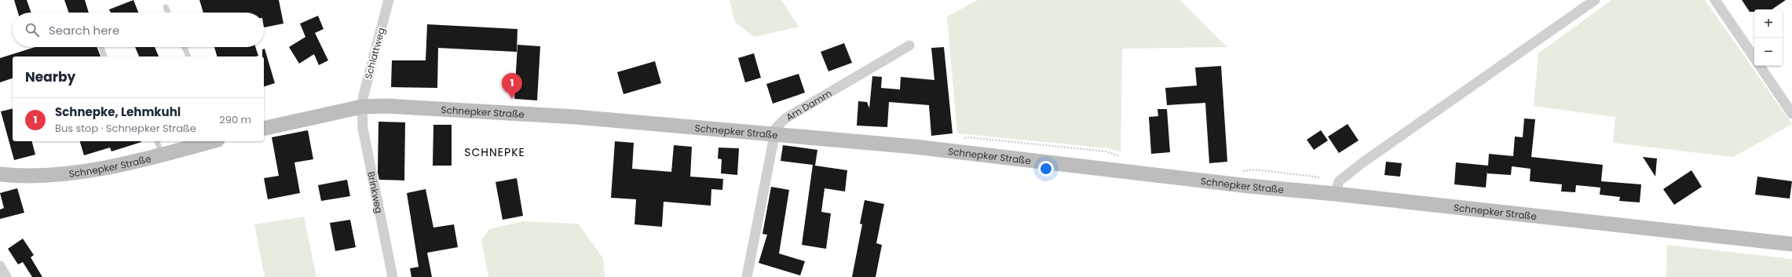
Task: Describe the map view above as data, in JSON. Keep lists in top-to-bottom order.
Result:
{
  "streets": {
    "main road": ["Schnepker Straße"],
    "street": ["Schlattweg", "Am Damm", "Brinkweg"]
  },
  "crossings": [
    ["Schlattweg", "Schnepker Straße"],
    ["Schlattweg", "Brinkweg"],
    ["Am Damm", "Schnepker Straße"],
    ["Schnepker Straße", "Brinkweg"]
  ],
  "districts": ["SCHNEPKE"],
  "page": {
    "map_buttons": ["+", "−"],
    "search": "Search here",
    "heading": "Nearby",
    "pins": "1",
    "list": [
      {
        "mark": "1",
        "name": "Schnepke, Lehmkuhl",
        "note": "Bus stop · Schnepker Straße",
        "value": "290 m"
      }
    ]
  }
}
